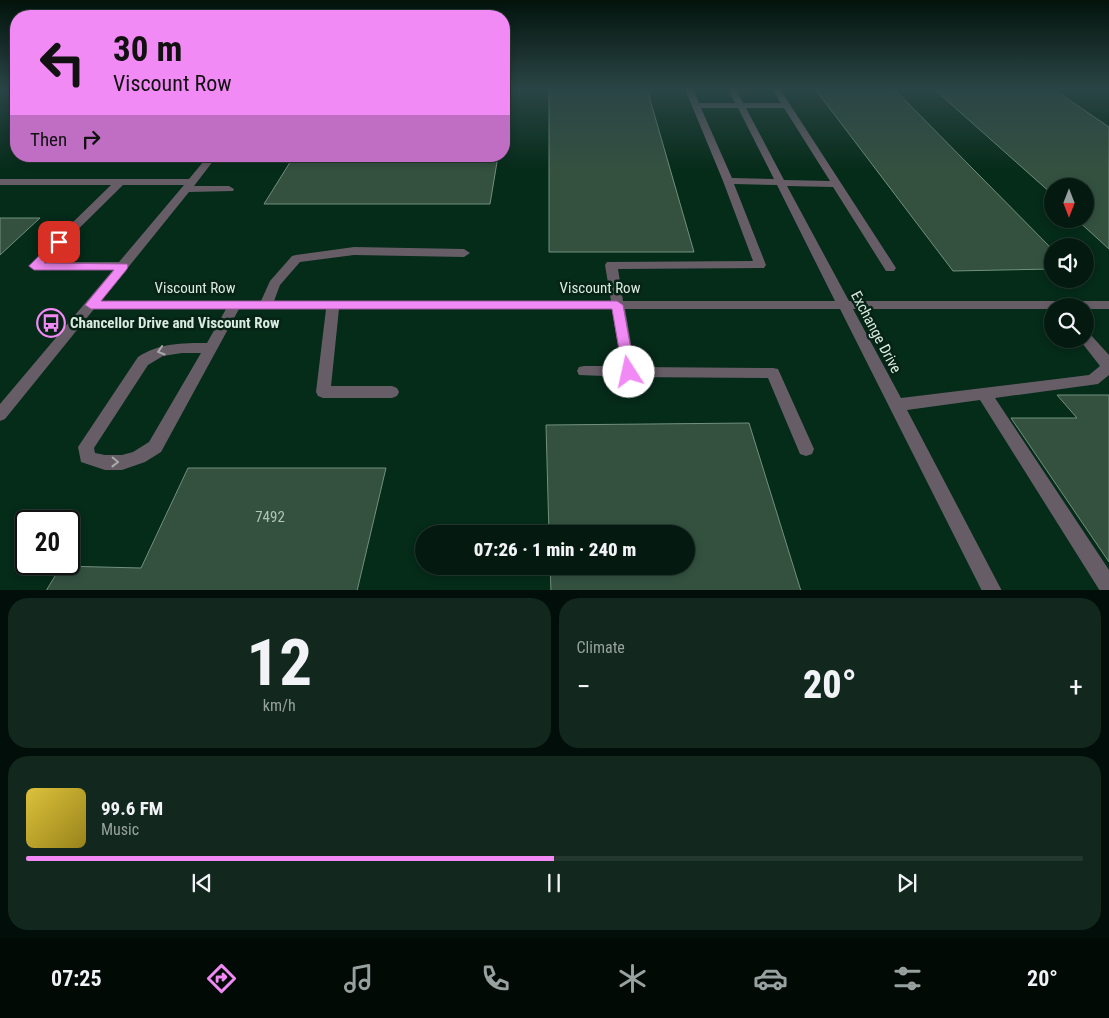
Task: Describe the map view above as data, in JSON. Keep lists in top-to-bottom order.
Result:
{
  "streets": {
    "street": ["Viscount Row", "Exchange Drive"]
  },
  "crossings": [
    ["Viscount Row", "Exchange Drive"]
  ],
  "places": {
    "bus stop": ["Chancellor Drive and Viscount Row"]
  },
  "house_numbers": ["7492"],
  "north": "bottom",
  "page": {
    "turn": ["30 m", "Viscount Row"],
    "then": "Then",
    "limit": "20",
    "trip": "07:26 · 1 min · 240 m",
    "tile": [
      ["12", "km/h"],
      "Climate"
    ],
    "heat": ["−", "20°", "+"],
    "song": ["99.6 FM", "Music"],
    "tabs": ["07:25", "20°"]
  }
}
